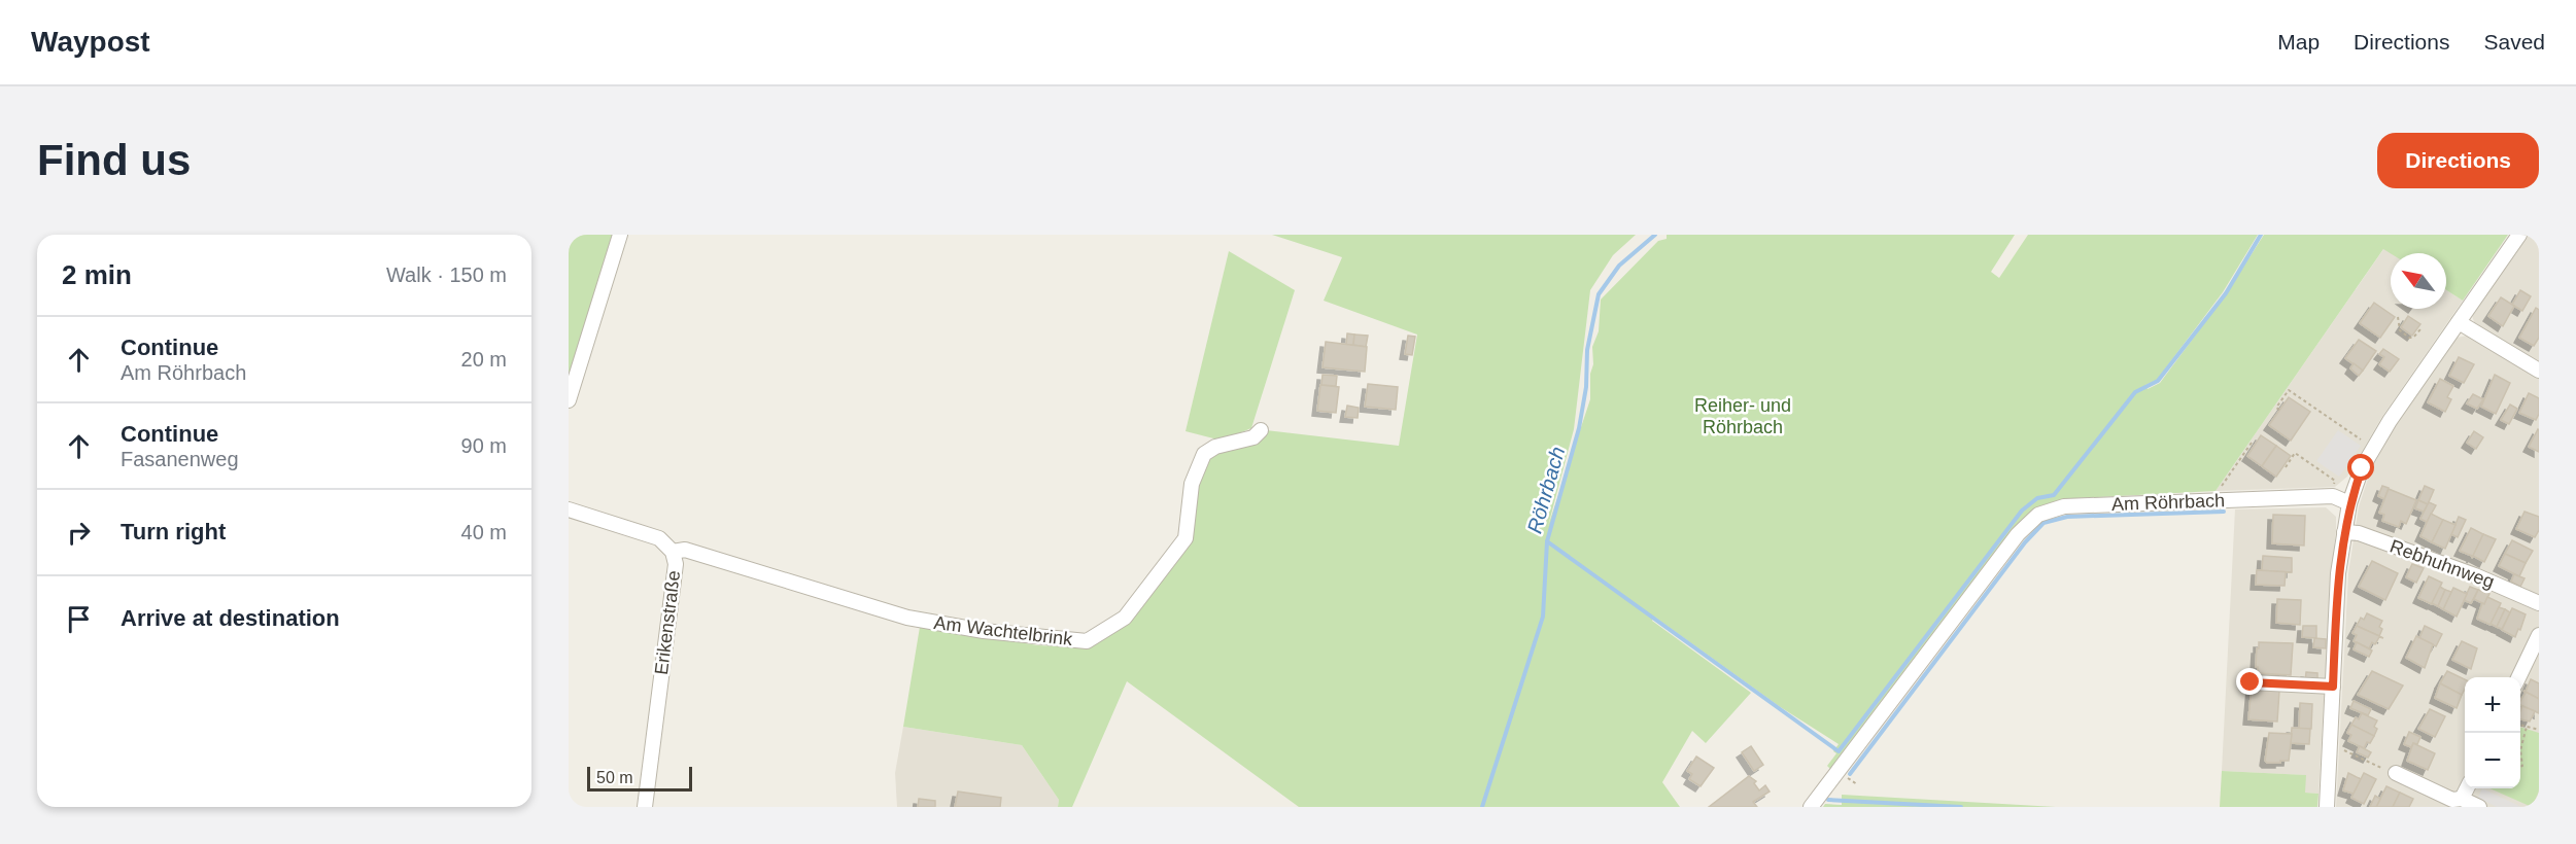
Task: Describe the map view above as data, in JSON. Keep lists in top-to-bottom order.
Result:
{
  "streets": {
    "street": [
      "Am Röhrbach",
      "Rebhuhnweg",
      "Erikenstraße",
      "Am Wachtelbrink"
    ]
  },
  "crossings": [
    ["Erikenstraße", "Am Wachtelbrink"]
  ],
  "water": ["Röhrbach"],
  "parks": ["Reiher- und Röhrbach"],
  "scale_bar": "50 m",
  "north": "top left",
  "page": {
    "header": "Waypost",
    "nav": ["Map", "Directions", "Saved"],
    "buttons": "Directions",
    "title": "Find us",
    "heading": ["2 min", "Walk · 150 m"],
    "list": [
      ["Continue", "Am Röhrbach", "20 m"],
      ["Continue", "Fasanenweg", "90 m"],
      ["Turn right", "40 m"],
      "Arrive at destination"
    ],
    "map_buttons": ["+", "−"],
    "scale": "50 m"
  }
}
